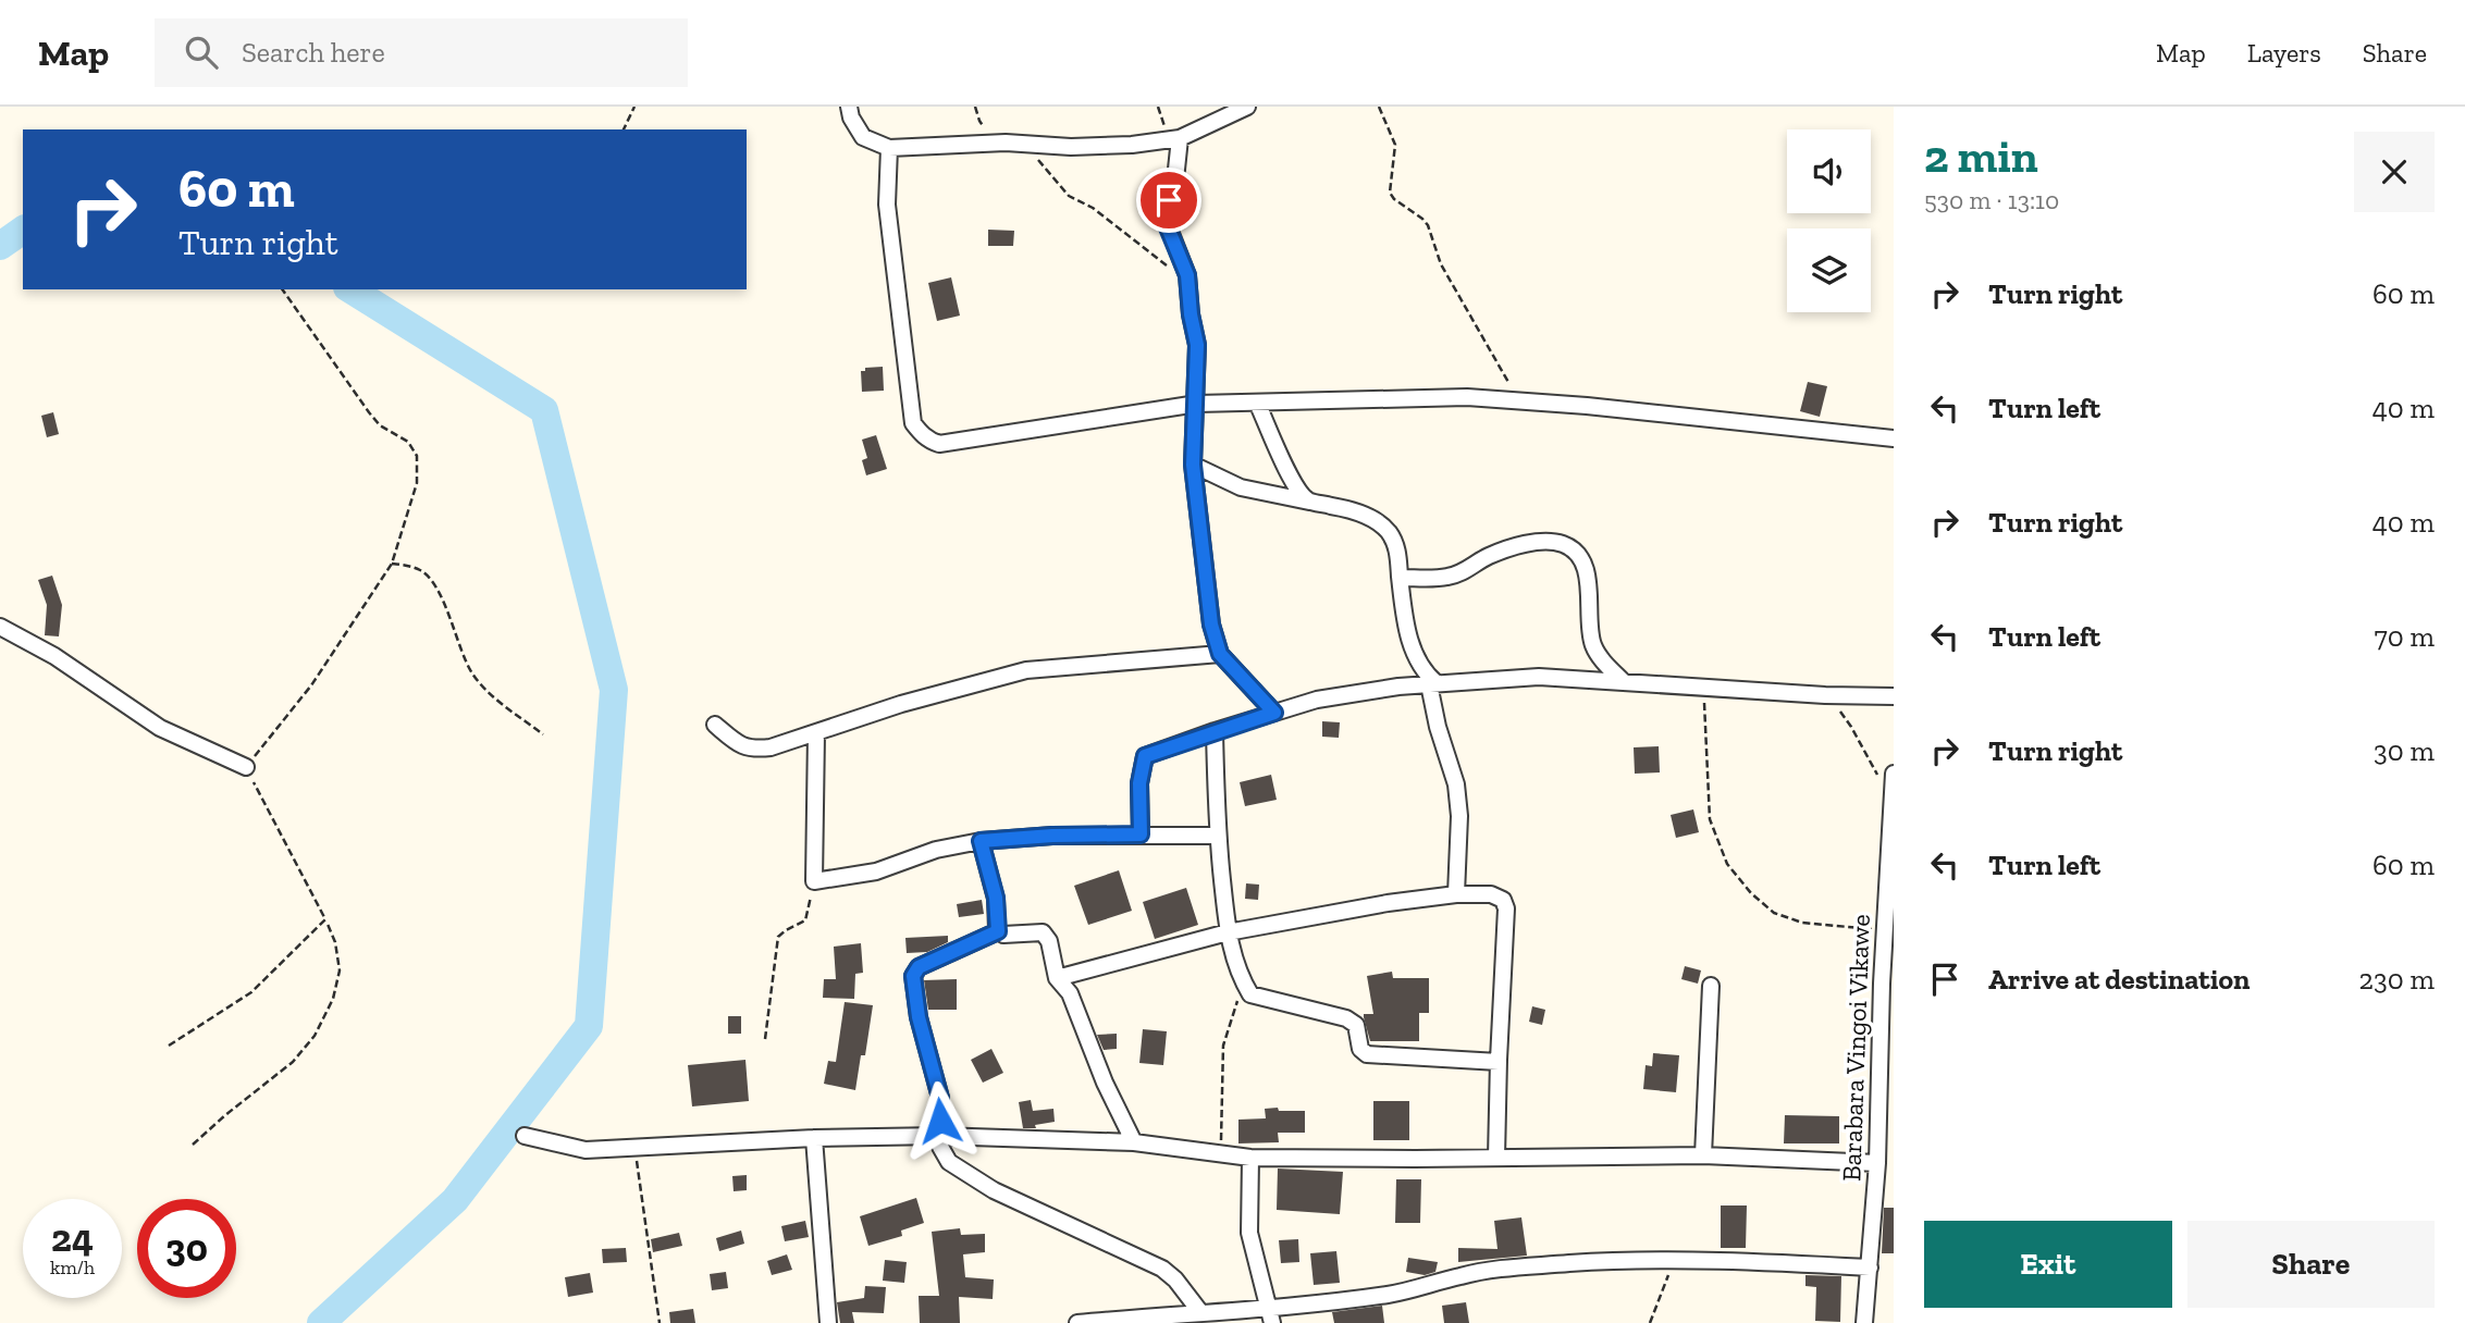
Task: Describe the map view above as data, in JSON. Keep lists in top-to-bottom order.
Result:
{
  "streets": {
    "street": ["Barabara Vingoi Vikawe"]
  },
  "page": {
    "header": "Map",
    "search": "Search here",
    "nav": ["Map", "Layers", "Share"],
    "heading": ["2 min", "530 m · 13:10"],
    "turn": ["60 m", "Turn right"],
    "list": [
      {
        "name": "Turn right",
        "value": "60 m"
      },
      {
        "name": "Turn left",
        "value": "40 m"
      },
      {
        "name": "Turn right",
        "value": "40 m"
      },
      {
        "name": "Turn left",
        "value": "70 m"
      },
      {
        "name": "Turn right",
        "value": "30 m"
      },
      {
        "name": "Turn left",
        "value": "60 m"
      },
      {
        "name": "Arrive at destination",
        "value": "230 m"
      }
    ],
    "speed": "24 km/h",
    "limit": "30",
    "buttons": ["Exit", "Share"]
  }
}
